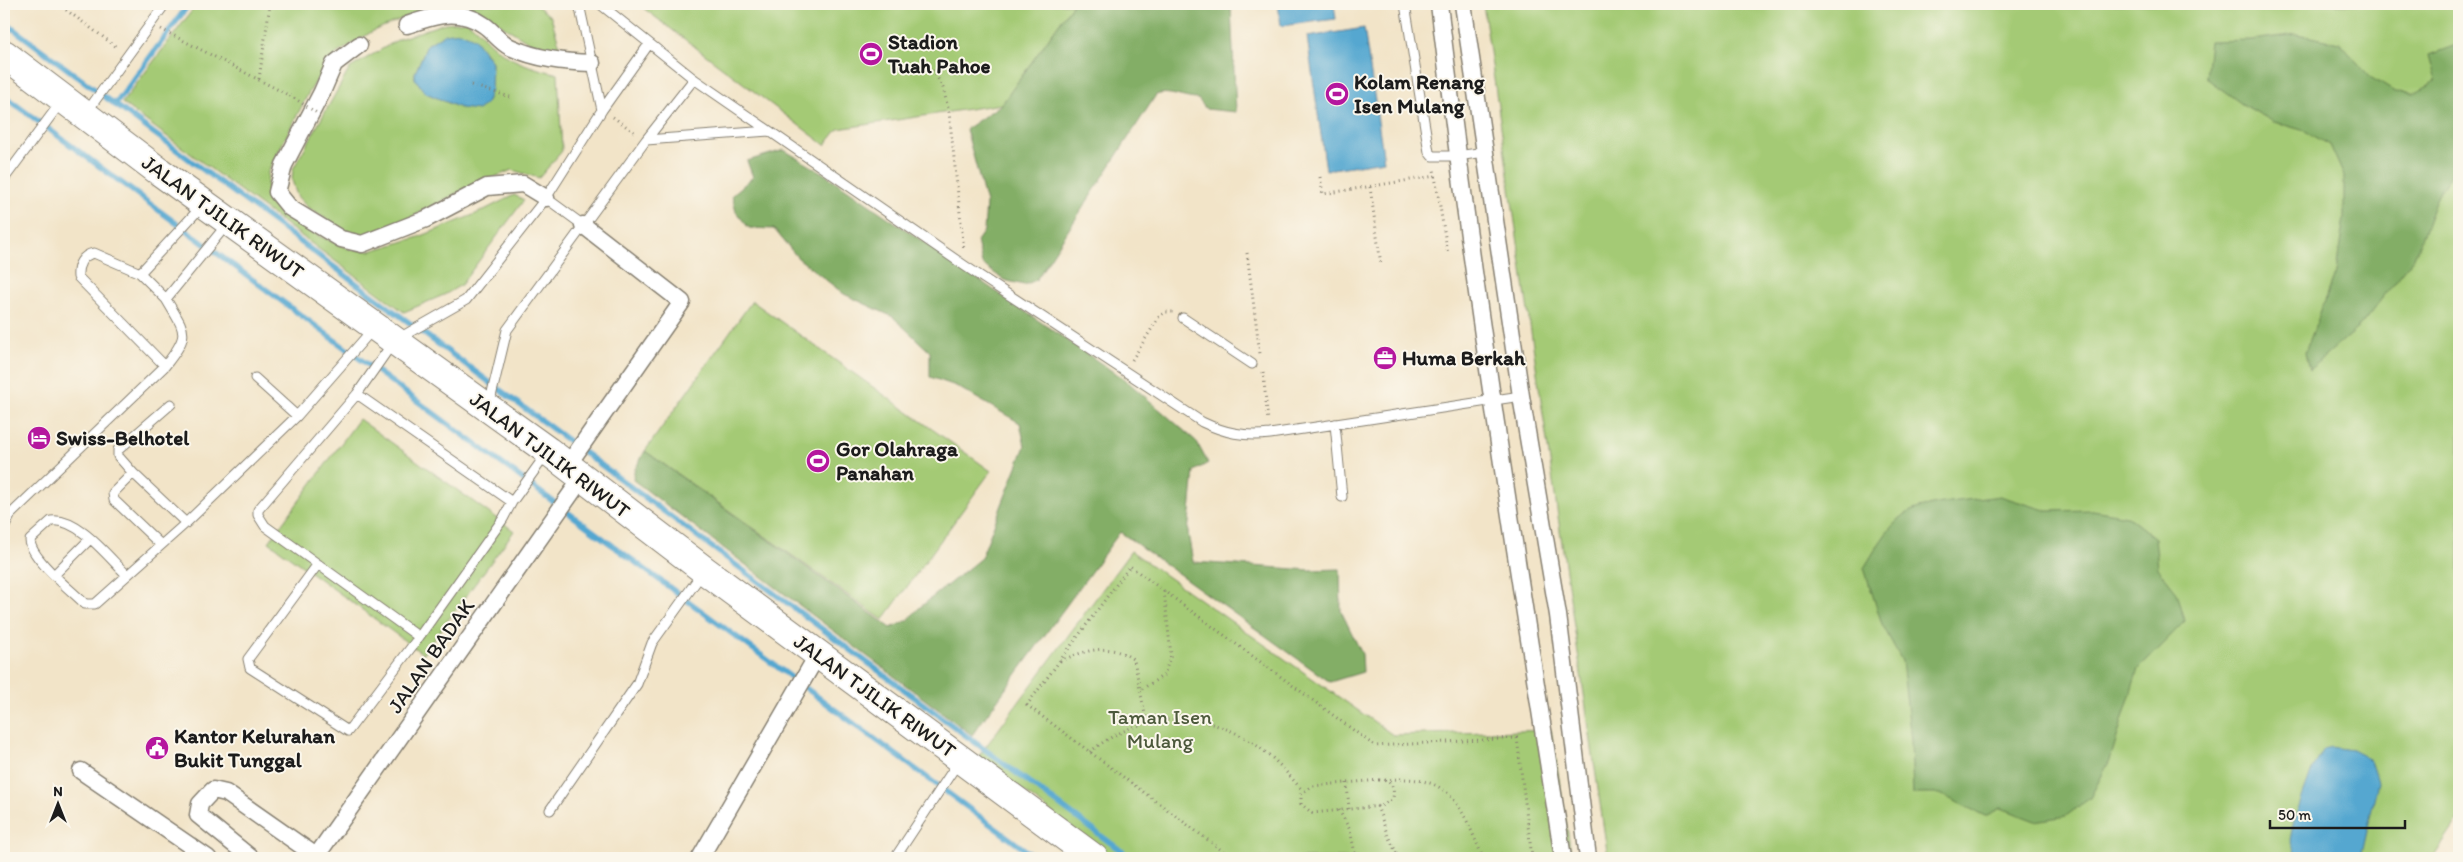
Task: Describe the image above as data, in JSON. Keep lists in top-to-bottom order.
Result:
{
  "streets": {
    "highway": ["JALAN TJILIK RIWUT"],
    "street": ["JALAN BADAK"]
  },
  "crossings": [
    ["JALAN TJILIK RIWUT", "JALAN BADAK"]
  ],
  "parks": ["Taman Isen Mulang"],
  "places": {
    "sports": ["Stadion Tuah Pahoe", "Kolam Renang Isen Mulang", "Gor Olahraga Panahan"],
    "office": ["Huma Berkah"],
    "hotel": ["Swiss-Belhotel"],
    "public building": ["Kantor Kelurahan Bukit Tunggal"]
  },
  "scale_bar": "50 m",
  "north": "top"
}
